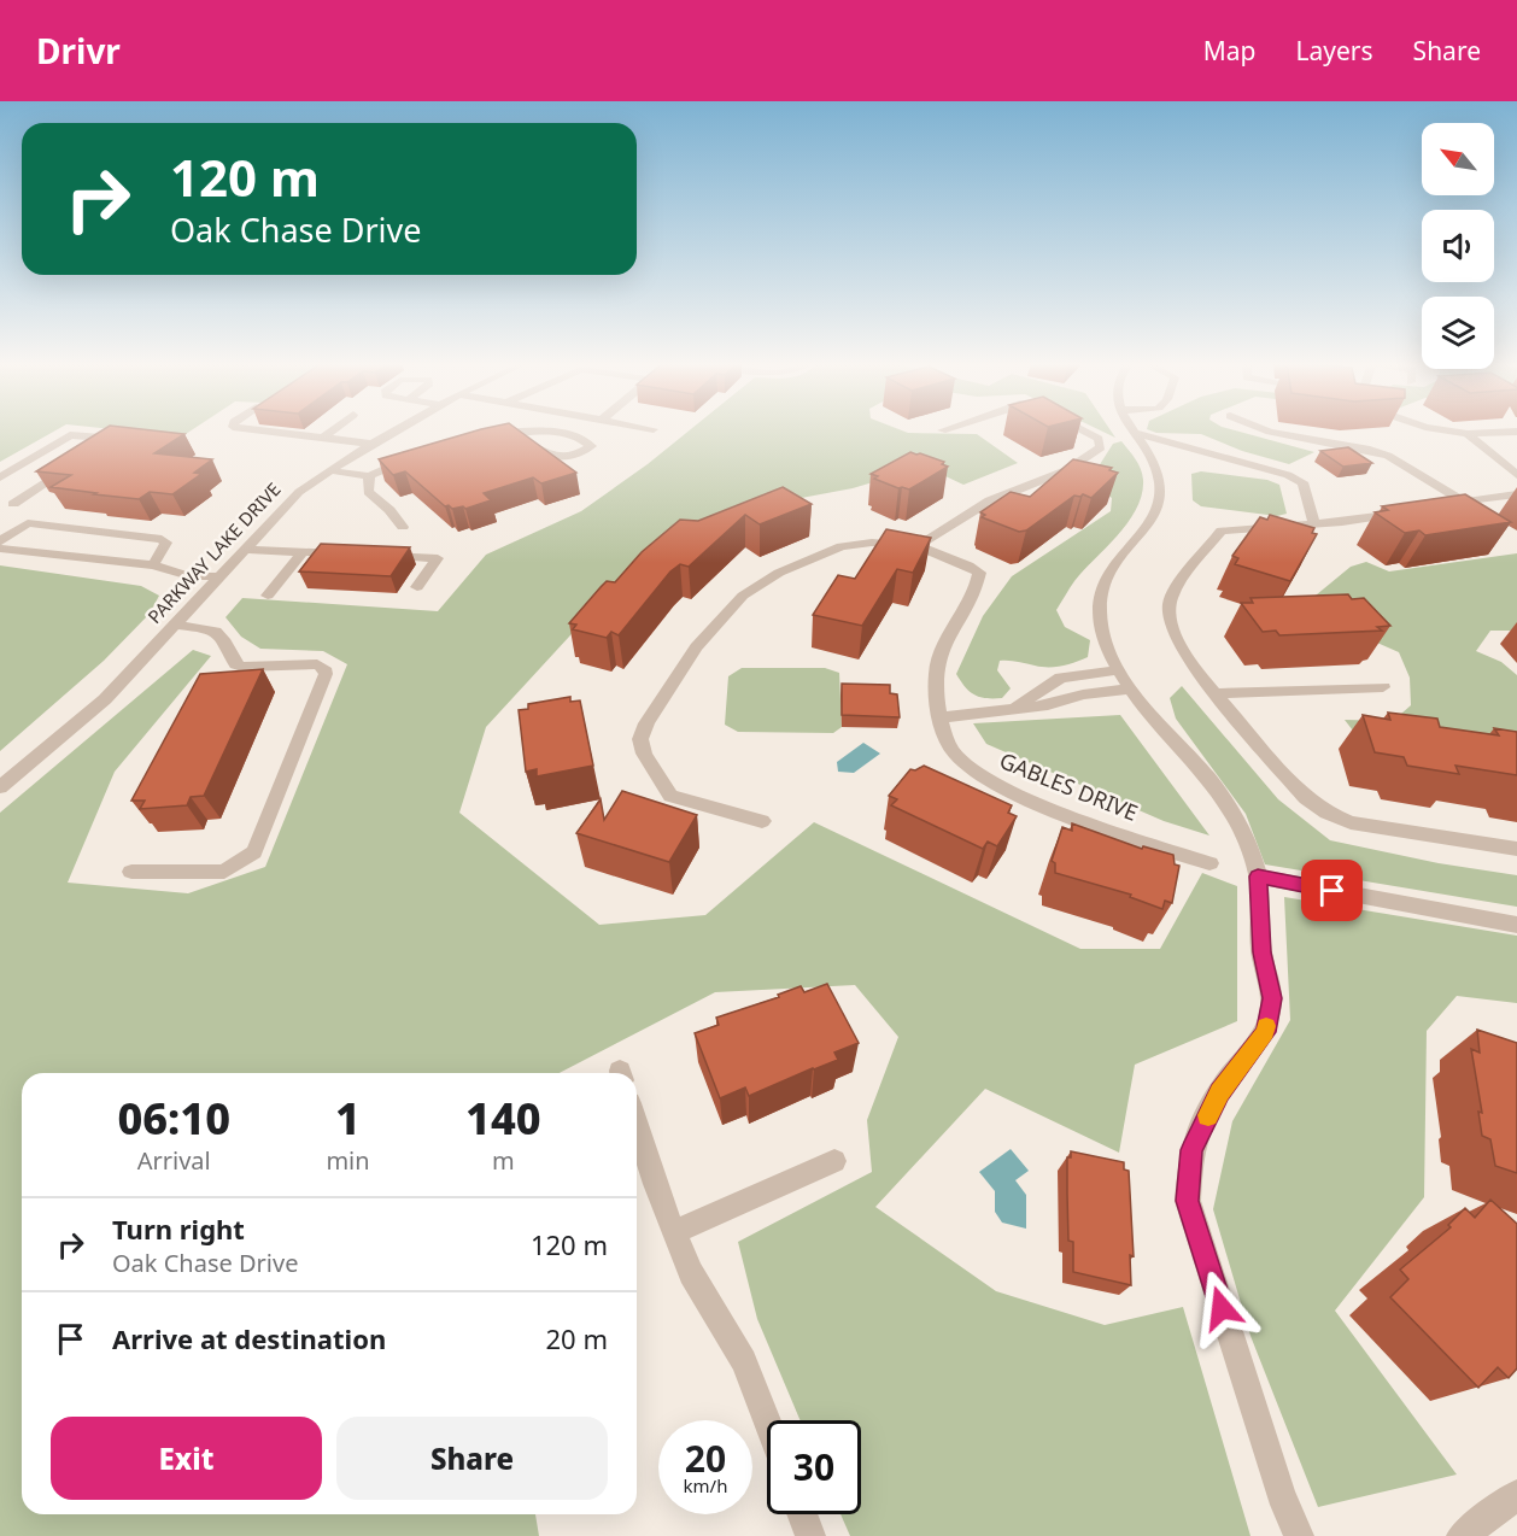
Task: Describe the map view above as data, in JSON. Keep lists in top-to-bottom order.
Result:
{
  "streets": {
    "street": ["PARKWAY LAKE DRIVE", "GABLES DRIVE"]
  },
  "north": "top left",
  "page": {
    "header": "Drivr",
    "nav": ["Map", "Layers", "Share"],
    "turn": ["120 m", "Oak Chase Drive"],
    "eta": [
      "06:10",
      "Arrival",
      "1",
      "min",
      "140",
      "m"
    ],
    "list": [
      {
        "name": "Turn right",
        "note": "Oak Chase Drive",
        "value": "120 m"
      },
      {
        "name": "Arrive at destination",
        "value": "20 m"
      }
    ],
    "buttons": ["Exit", "Share"],
    "speed": "20 km/h",
    "limit": "30"
  }
}
